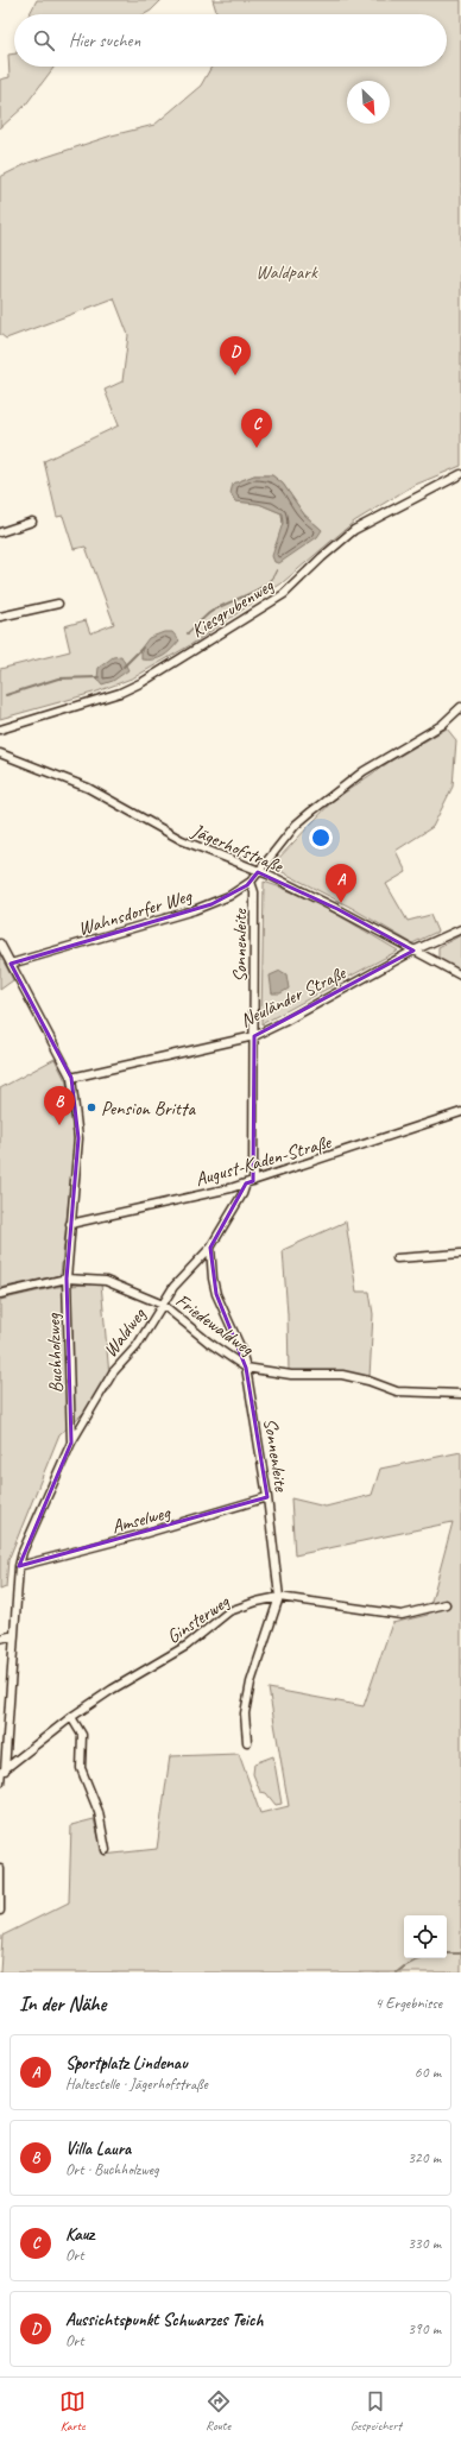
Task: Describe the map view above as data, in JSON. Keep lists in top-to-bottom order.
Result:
{
  "streets": {
    "street": [
      "Kiesgrubenweg",
      "Jägerhofstraße",
      "Wahnsdorfer Weg",
      "Sonnenleite",
      "Neuländer Straße",
      "August-Kaden-Straße",
      "Friedewaldweg",
      "Waldweg",
      "Buchholzweg",
      "Amselweg",
      "Ginsterweg"
    ]
  },
  "crossings": [
    ["Jägerhofstraße", "Wahnsdorfer Weg"],
    ["Jägerhofstraße", "Neuländer Straße"],
    ["Wahnsdorfer Weg", "Sonnenleite"],
    ["Wahnsdorfer Weg", "Buchholzweg"],
    ["Sonnenleite", "Neuländer Straße"],
    ["Sonnenleite", "August-Kaden-Straße"],
    ["Sonnenleite", "Friedewaldweg"],
    ["Sonnenleite", "Waldweg"],
    ["Sonnenleite", "Amselweg"],
    ["Sonnenleite", "Ginsterweg"],
    ["Neuländer Straße", "Buchholzweg"],
    ["August-Kaden-Straße", "Buchholzweg"],
    ["Friedewaldweg", "Waldweg"],
    ["Friedewaldweg", "Buchholzweg"],
    ["Waldweg", "Buchholzweg"],
    ["Buchholzweg", "Amselweg"],
    ["Buchholzweg", "Ginsterweg"]
  ],
  "parks": ["Waldpark"],
  "places": ["Pension Britta"],
  "north": "bottom right",
  "page": {
    "search": "Hier suchen",
    "pins": [
      "D",
      "C",
      "A",
      "B"
    ],
    "heading": ["In der Nähe", "4 Ergebnisse"],
    "list": [
      {
        "mark": "A",
        "name": "Sportplatz Lindenau",
        "note": "Haltestelle · Jägerhofstraße",
        "value": "60 m"
      },
      {
        "mark": "B",
        "name": "Villa Laura",
        "note": "Ort · Buchholzweg",
        "value": "320 m"
      },
      {
        "mark": "C",
        "name": "Kauz",
        "note": "Ort",
        "value": "330 m"
      },
      {
        "mark": "D",
        "name": "Aussichtspunkt Schwarzes Teich",
        "note": "Ort",
        "value": "390 m"
      }
    ],
    "nav": ["Karte", "Route", "Gespeichert"]
  }
}
